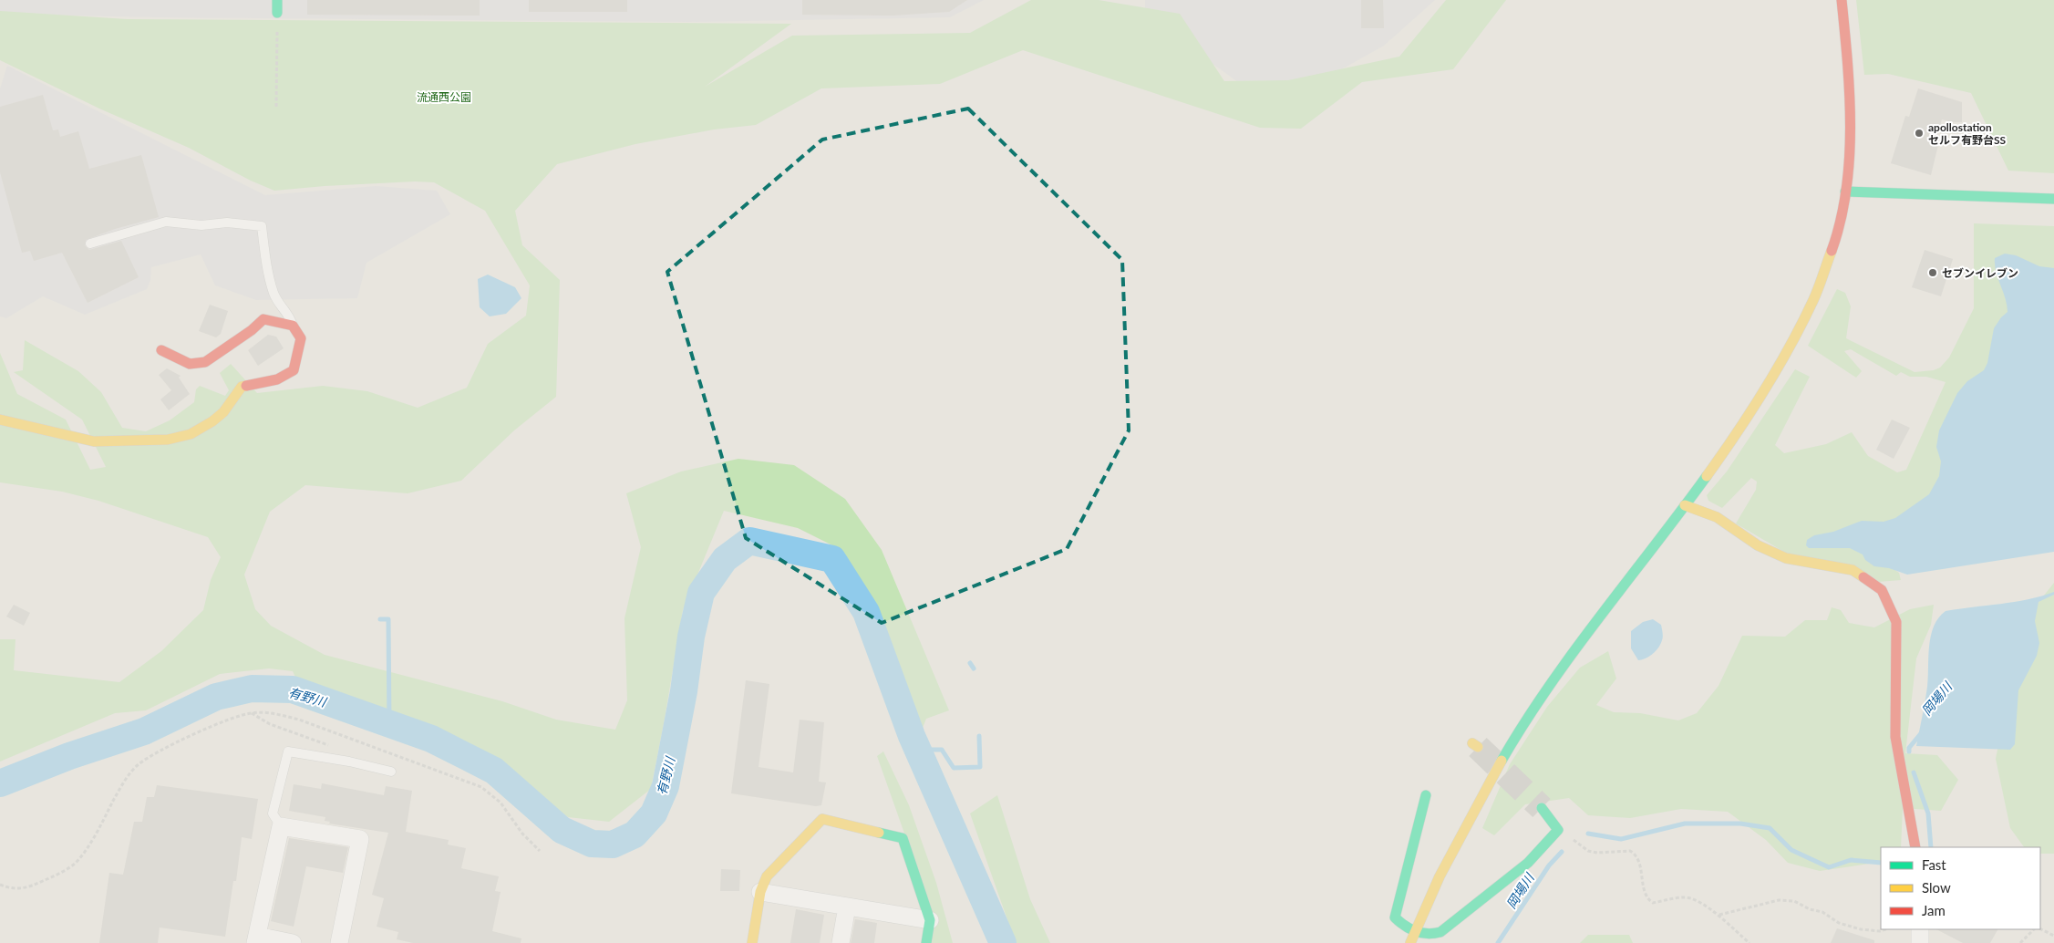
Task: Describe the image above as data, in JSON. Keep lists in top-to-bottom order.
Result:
{
  "water": ["有野川", "岡場川"],
  "parks": ["流通西公園"],
  "places": ["apollostation セルフ有野台SS", "セブンイレブン"],
  "legend": ["Fast", "Slow", "Jam"]
}
